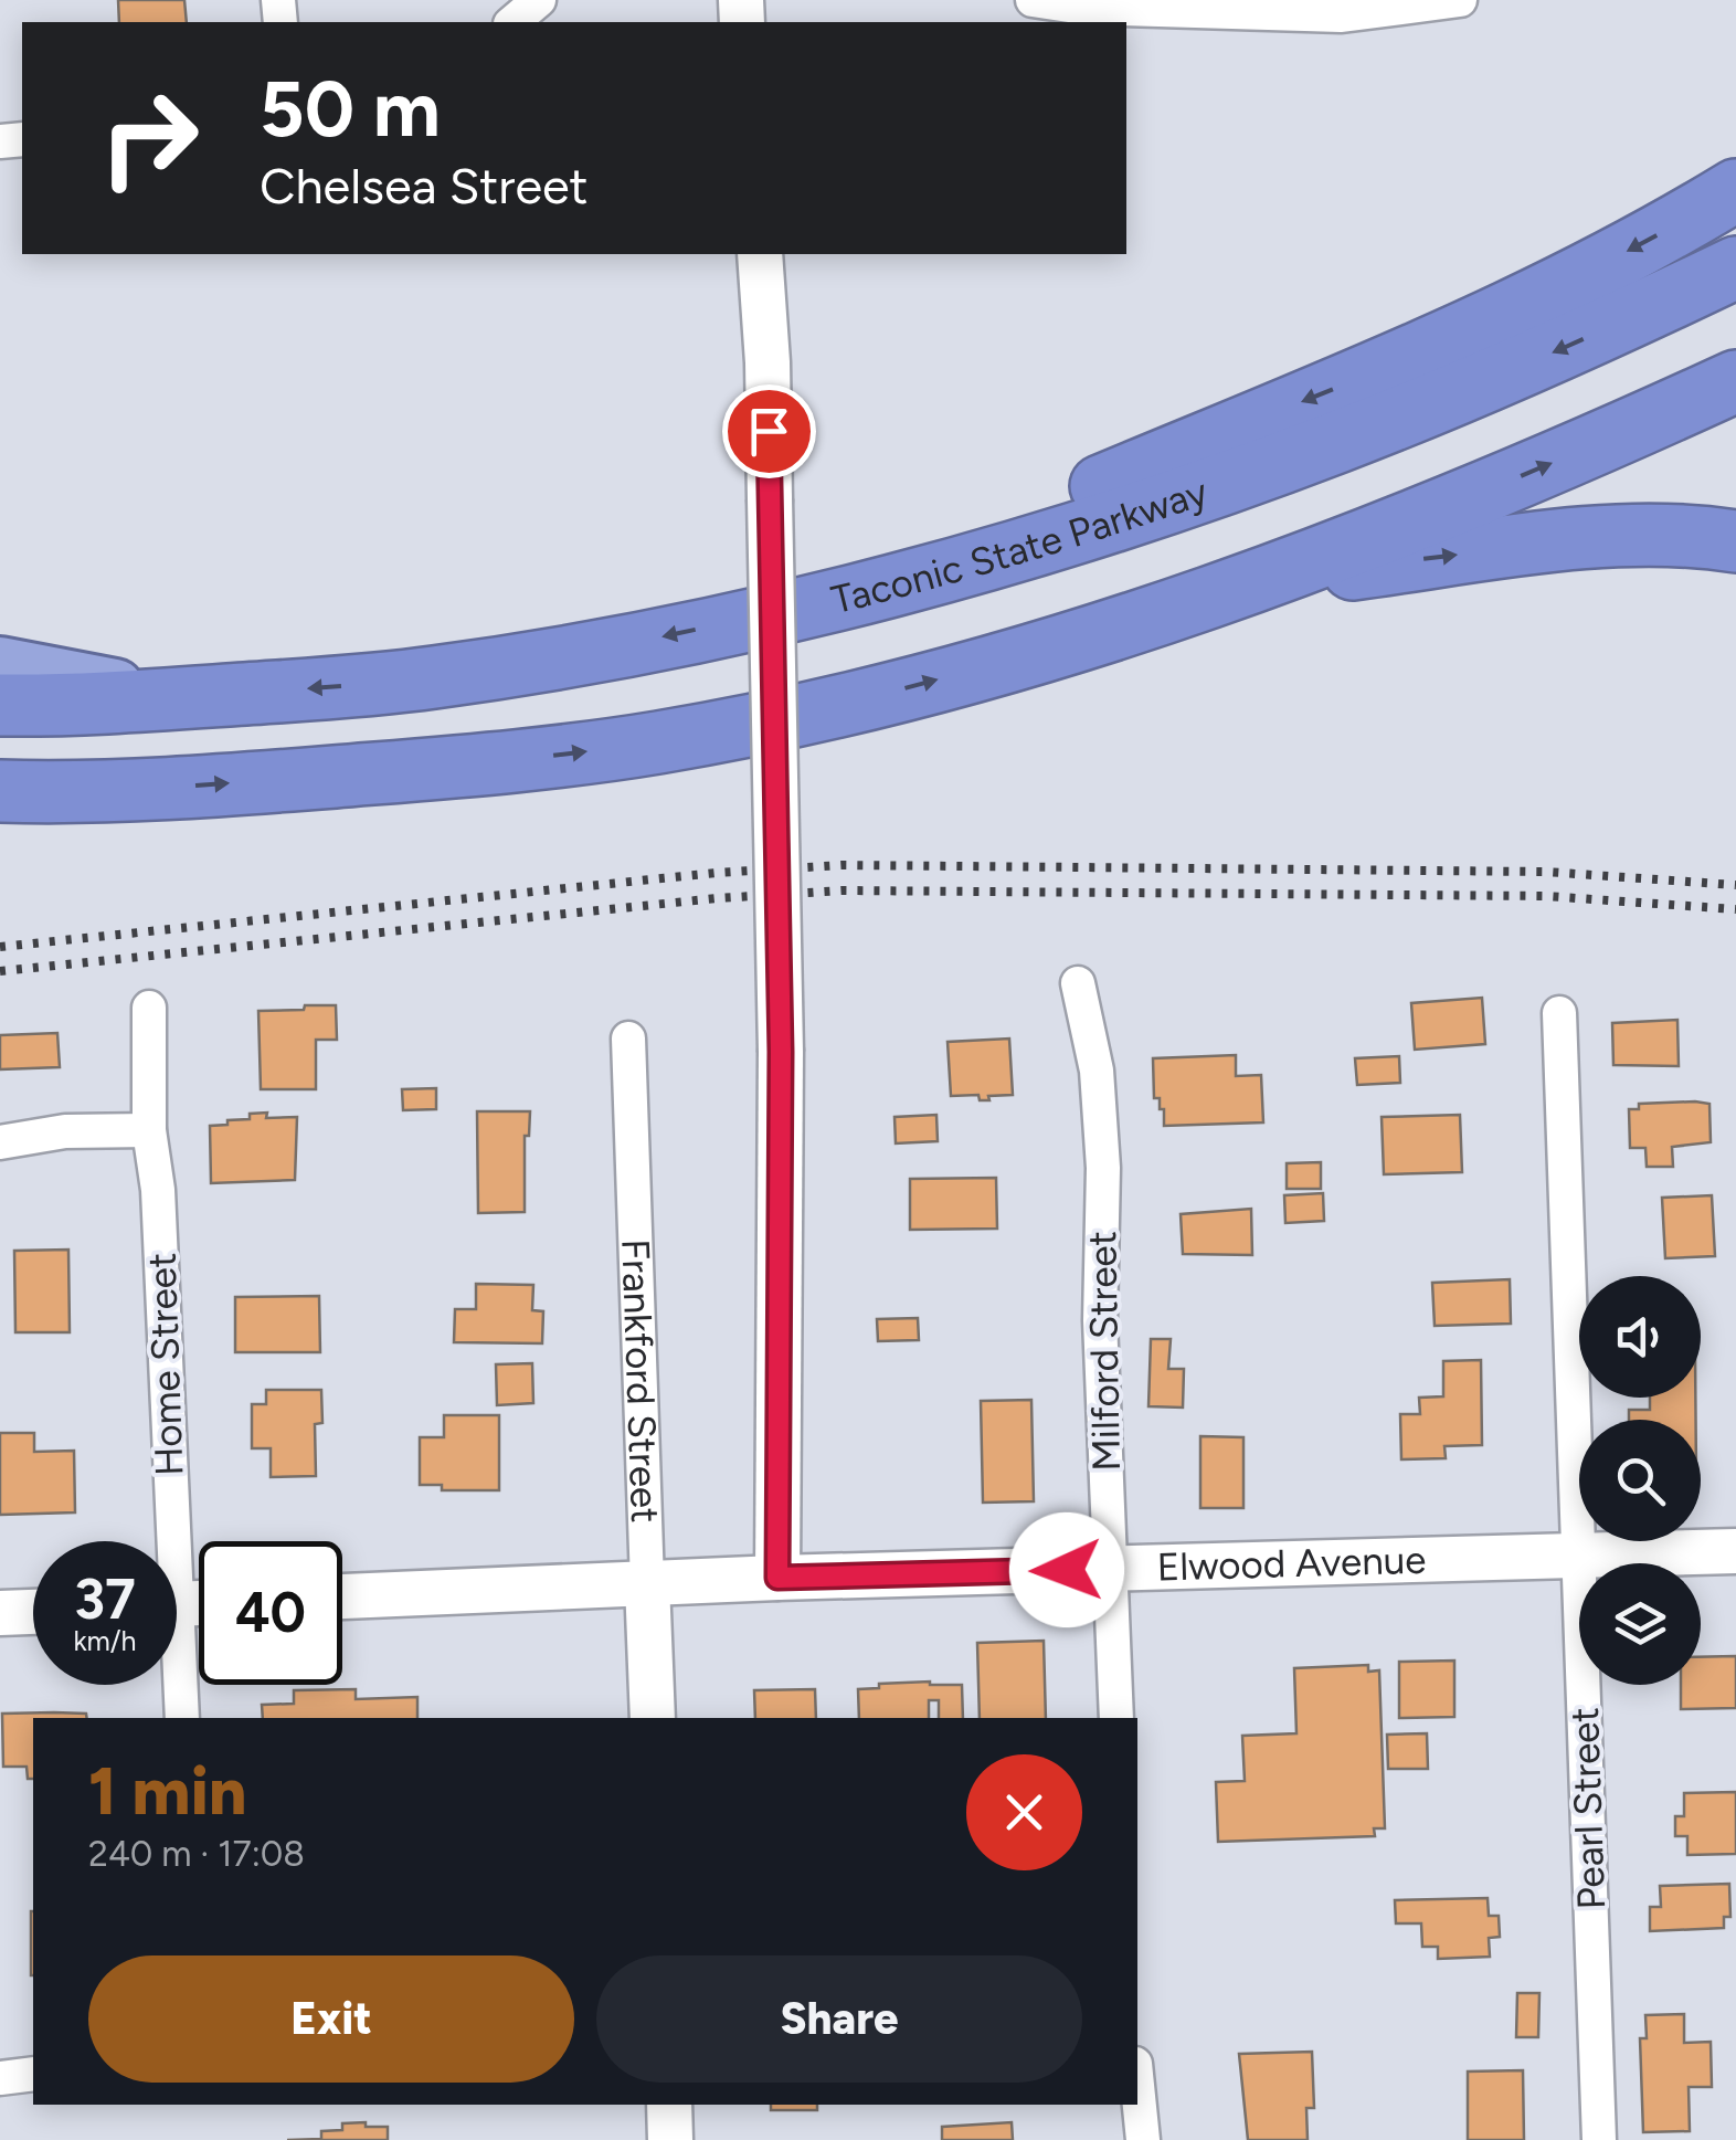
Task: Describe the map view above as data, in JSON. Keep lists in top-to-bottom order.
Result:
{
  "streets": {
    "highway": ["Taconic State Parkway"],
    "street": [
      "Milford Street",
      "Home Street",
      "Frankford Street",
      "Elwood Avenue",
      "Pearl Street"
    ]
  },
  "crossings": [
    ["Milford Street", "Elwood Avenue"],
    ["Frankford Street", "Elwood Avenue"],
    ["Elwood Avenue", "Pearl Street"]
  ],
  "page": {
    "turn": ["50 m", "Chelsea Street"],
    "speed": "37 km/h",
    "limit": "40",
    "heading": ["1 min", "240 m · 17:08"],
    "buttons": ["Exit", "Share"]
  }
}
